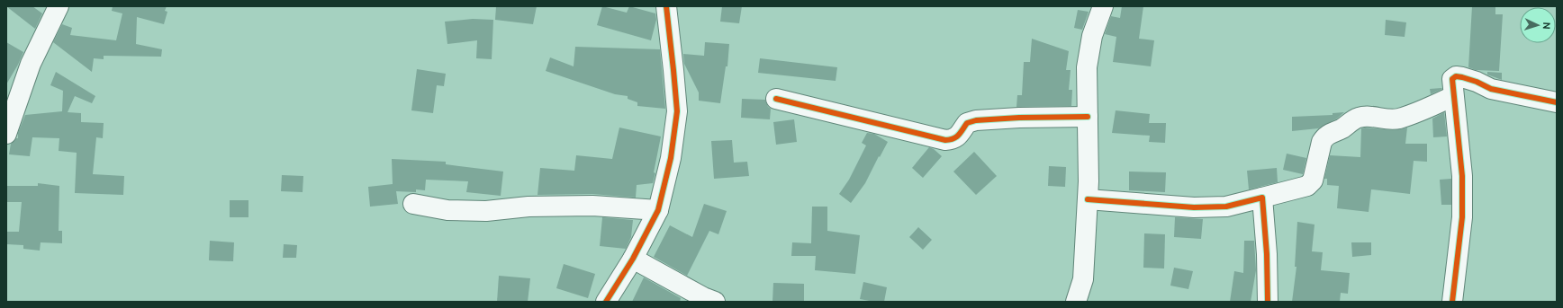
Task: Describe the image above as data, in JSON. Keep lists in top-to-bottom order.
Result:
{
  "north": "right"
}
